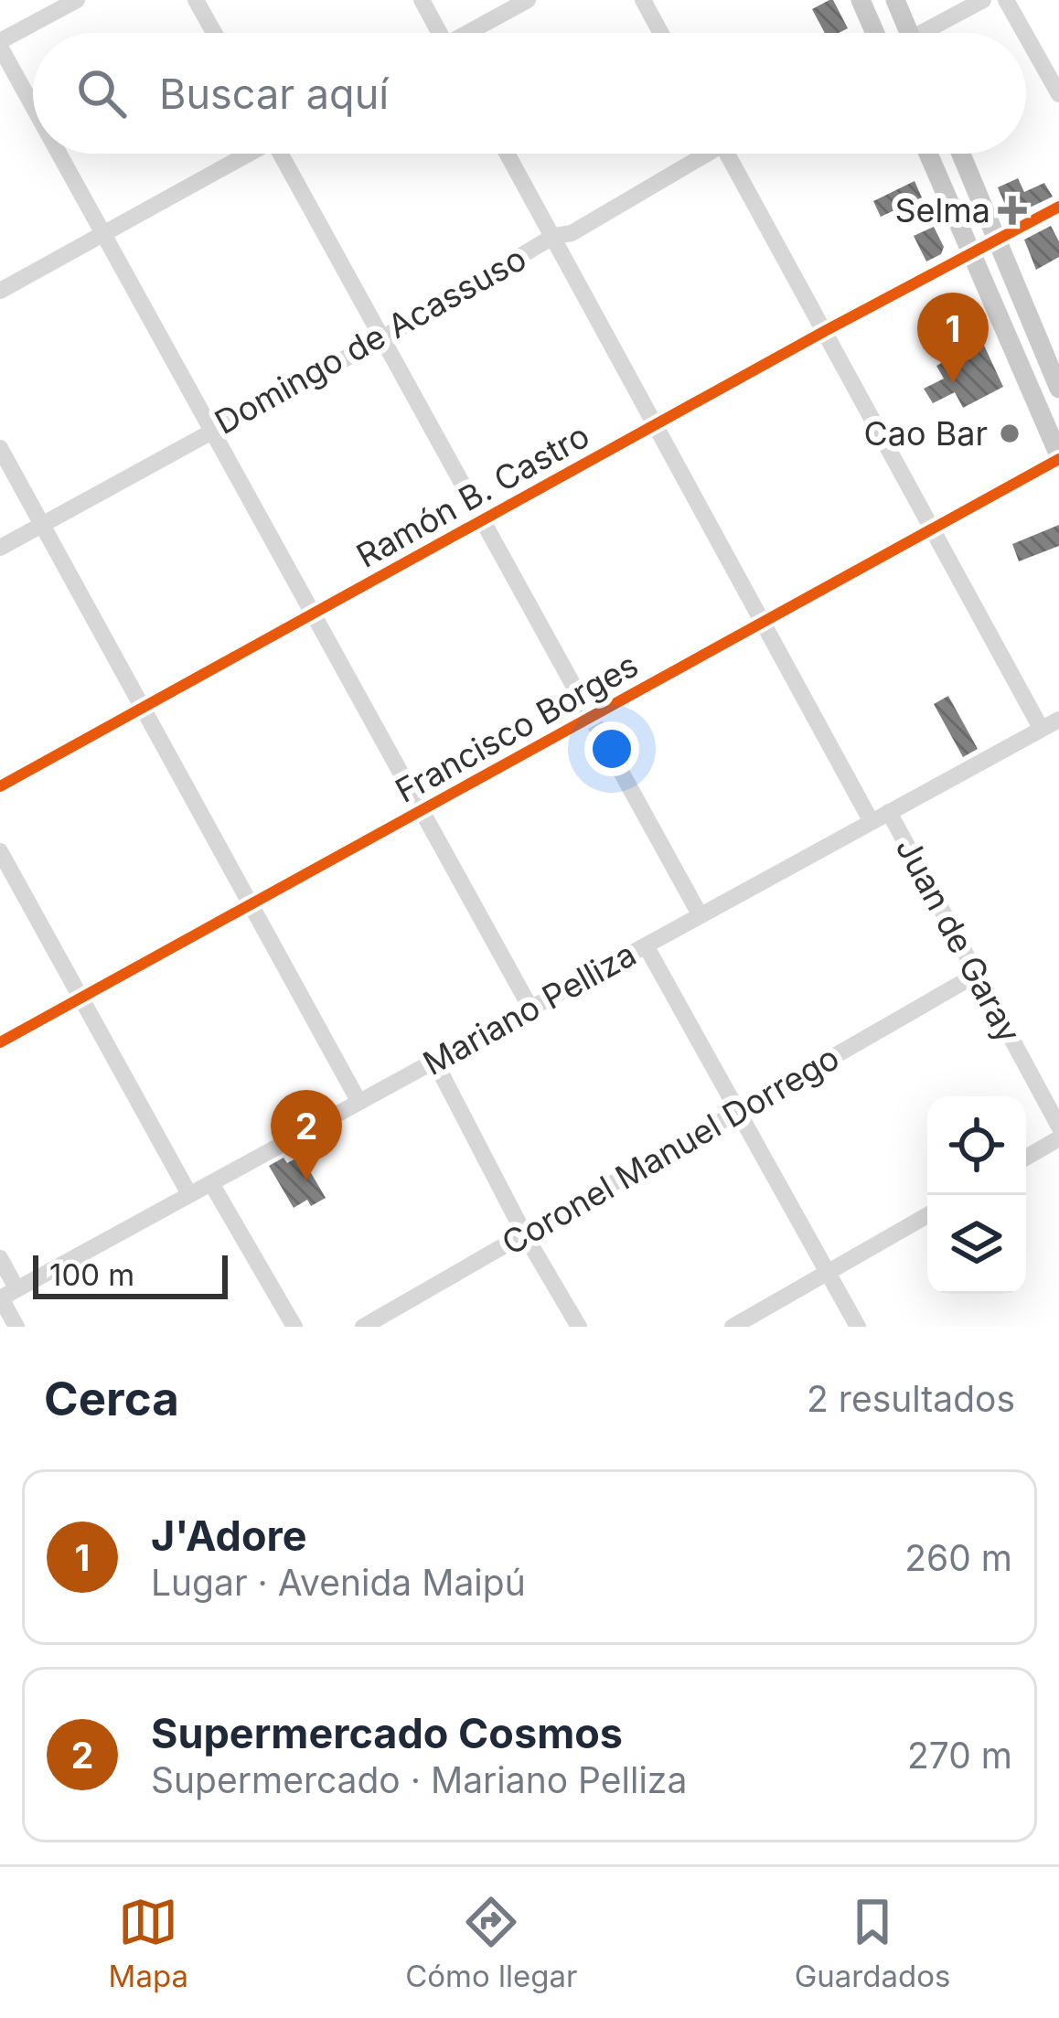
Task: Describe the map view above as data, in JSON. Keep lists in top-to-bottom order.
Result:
{
  "streets": {
    "street": [
      "Domingo de Acassuso",
      "Ramón B. Castro",
      "Francisco Borges",
      "Juan de Garay",
      "Mariano Pelliza",
      "Coronel Manuel Dorrego"
    ]
  },
  "crossings": [
    ["Domingo de Acassuso", "Juan de Garay"],
    ["Ramón B. Castro", "Juan de Garay"],
    ["Francisco Borges", "Juan de Garay"],
    ["Juan de Garay", "Mariano Pelliza"],
    ["Juan de Garay", "Coronel Manuel Dorrego"]
  ],
  "places": {
    "health": ["Selma"],
    "other": ["Cao Bar"]
  },
  "scale_bar": "100 m",
  "page": {
    "search": "Buscar aquí",
    "pins": ["1", "2"],
    "scale": "100 m",
    "heading": ["Cerca", "2 resultados"],
    "list": [
      {
        "mark": "1",
        "name": "J'Adore",
        "note": "Lugar · Avenida Maipú",
        "value": "260 m"
      },
      {
        "mark": "2",
        "name": "Supermercado Cosmos",
        "note": "Supermercado · Mariano Pelliza",
        "value": "270 m"
      }
    ],
    "nav": ["Mapa", "Cómo llegar", "Guardados"]
  }
}
